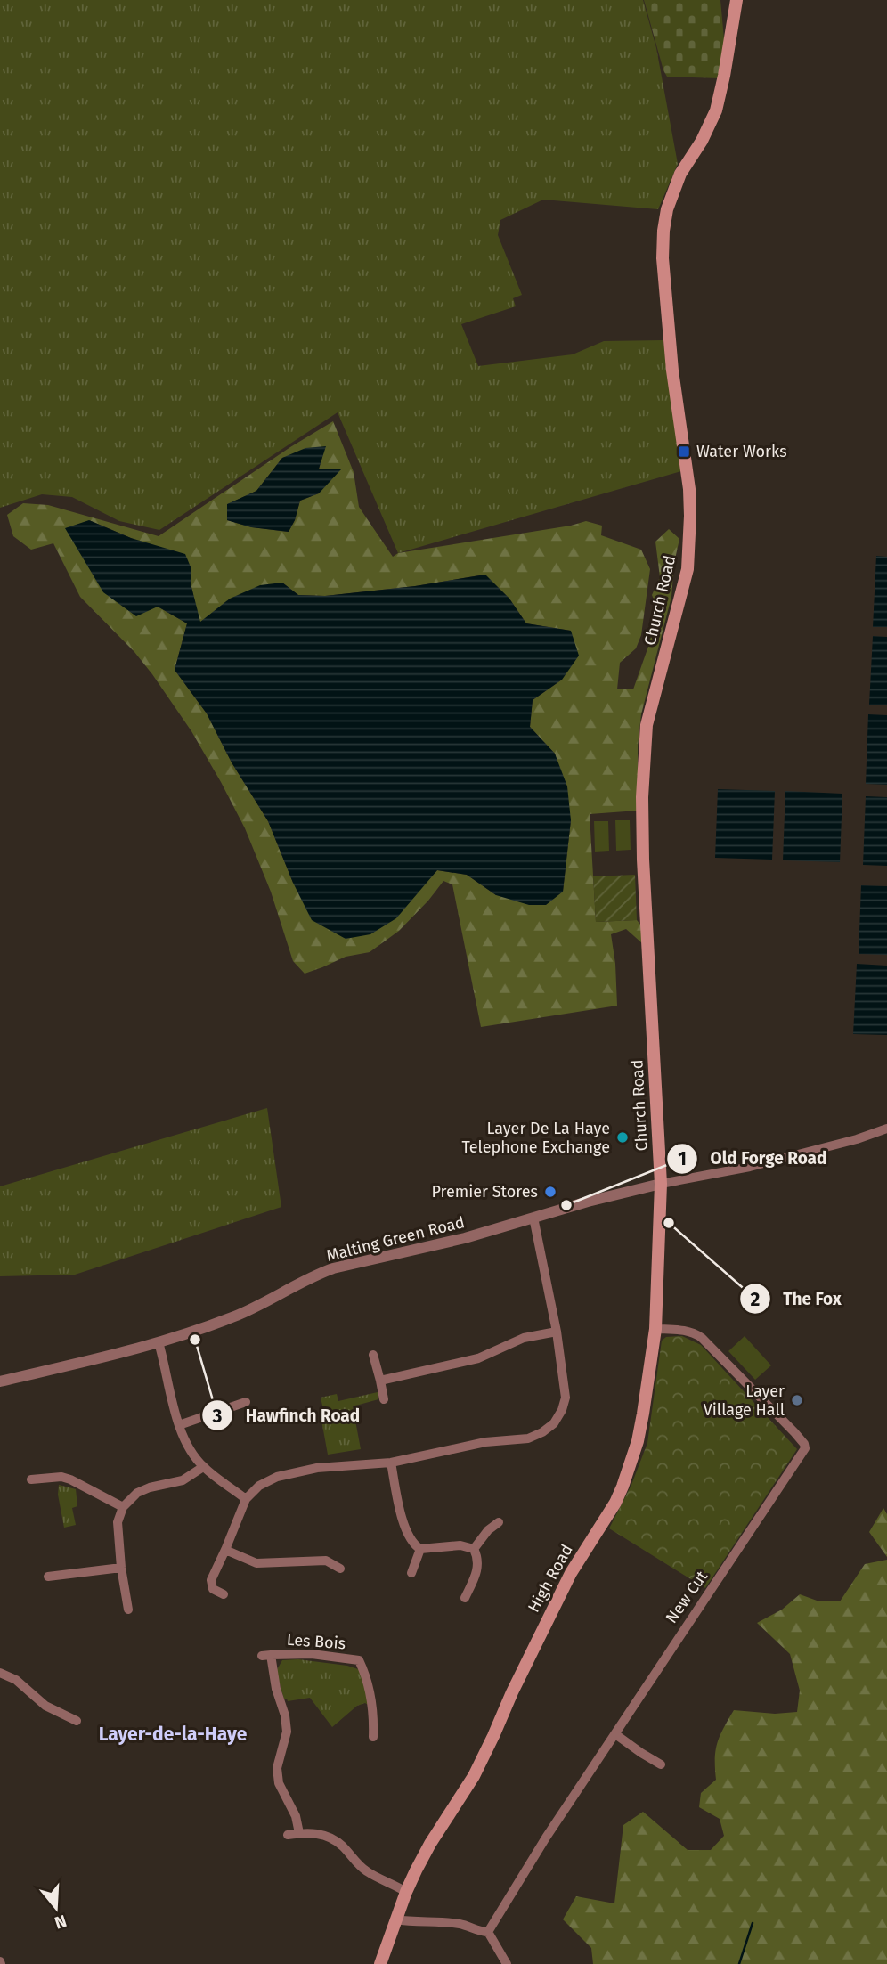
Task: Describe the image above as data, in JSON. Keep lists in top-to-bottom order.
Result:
{
  "streets": {
    "main road": ["Church Road", "High Road"],
    "street": ["Malting Green Road", "New Cut", "Les Bois"]
  },
  "crossings": [
    ["Church Road", "Malting Green Road"],
    ["Church Road", "High Road"],
    ["Malting Green Road", "High Road"],
    ["High Road", "New Cut"]
  ],
  "districts": ["Layer-de-la-Haye"],
  "places": {
    "transit": ["Water Works"],
    "other": [
      "Layer De La Haye Telephone Exchange",
      "Premier Stores",
      "Old Forge Road",
      "The Fox",
      "Hawfinch Road",
      "Layer Village Hall"
    ]
  },
  "north": "bottom"
}
